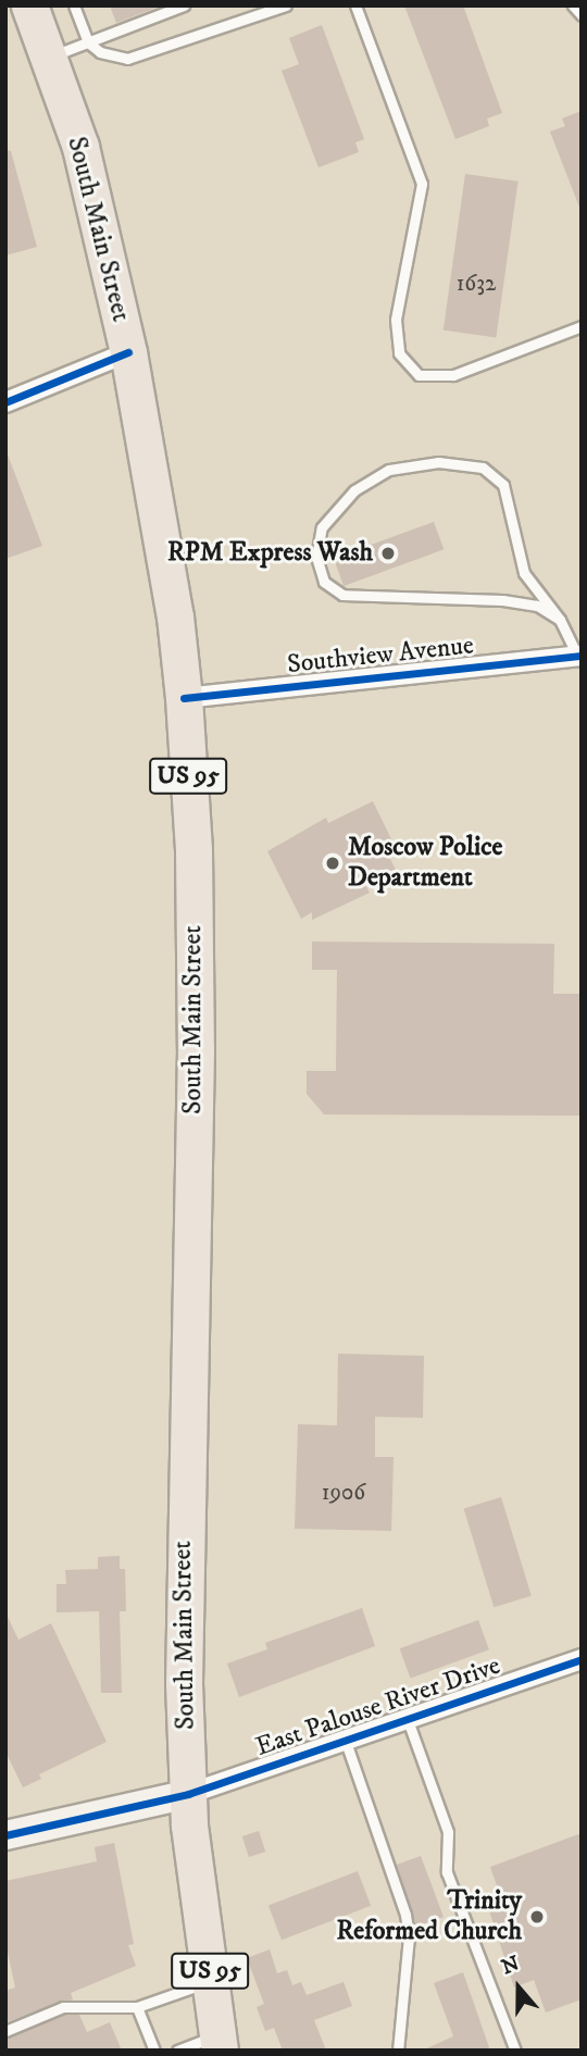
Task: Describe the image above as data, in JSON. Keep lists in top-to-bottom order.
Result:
{
  "streets": {
    "highway": ["South Main Street", "US 95"],
    "street": ["Southview Avenue", "East Palouse River Drive"]
  },
  "crossings": [
    ["South Main Street", "Southview Avenue"],
    ["South Main Street", "East Palouse River Drive"]
  ],
  "places": ["RPM Express Wash", "Moscow Police Department", "Trinity Reformed Church"],
  "house_numbers": ["1632", "1906"],
  "north": "top"
}
